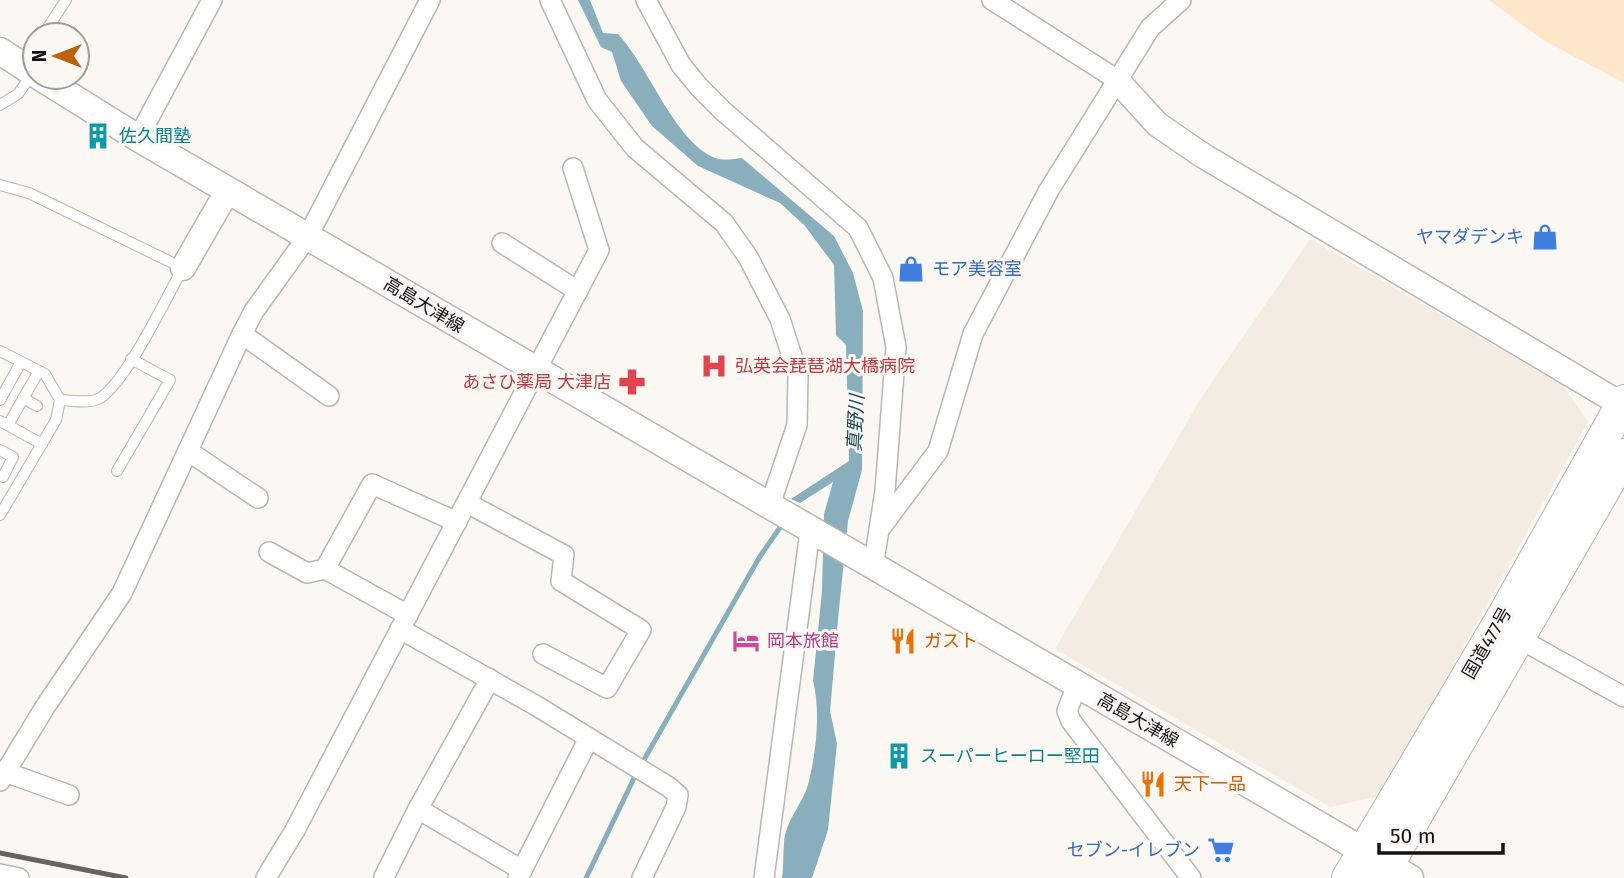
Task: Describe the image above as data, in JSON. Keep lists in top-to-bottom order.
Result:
{
  "streets": {
    "highway": ["国道477号"],
    "main road": ["高島大津線"]
  },
  "crossings": [
    ["高島大津線", "国道477号"]
  ],
  "water": ["真野川"],
  "places": {
    "building": ["佐久間塾", "スーパーヒーロー堅田"],
    "shop": ["ヤマダデンキ", "モア美容室"],
    "hospital": ["弘英会琵琶湖大橋病院"],
    "pharmacy": ["あさひ薬局 大津店"],
    "hotel": ["岡本旅館"],
    "restaurant": ["ガスト", "天下一品"],
    "supermarket": ["セブン-イレブン"]
  },
  "scale_bar": "50 m",
  "north": "left"
}
